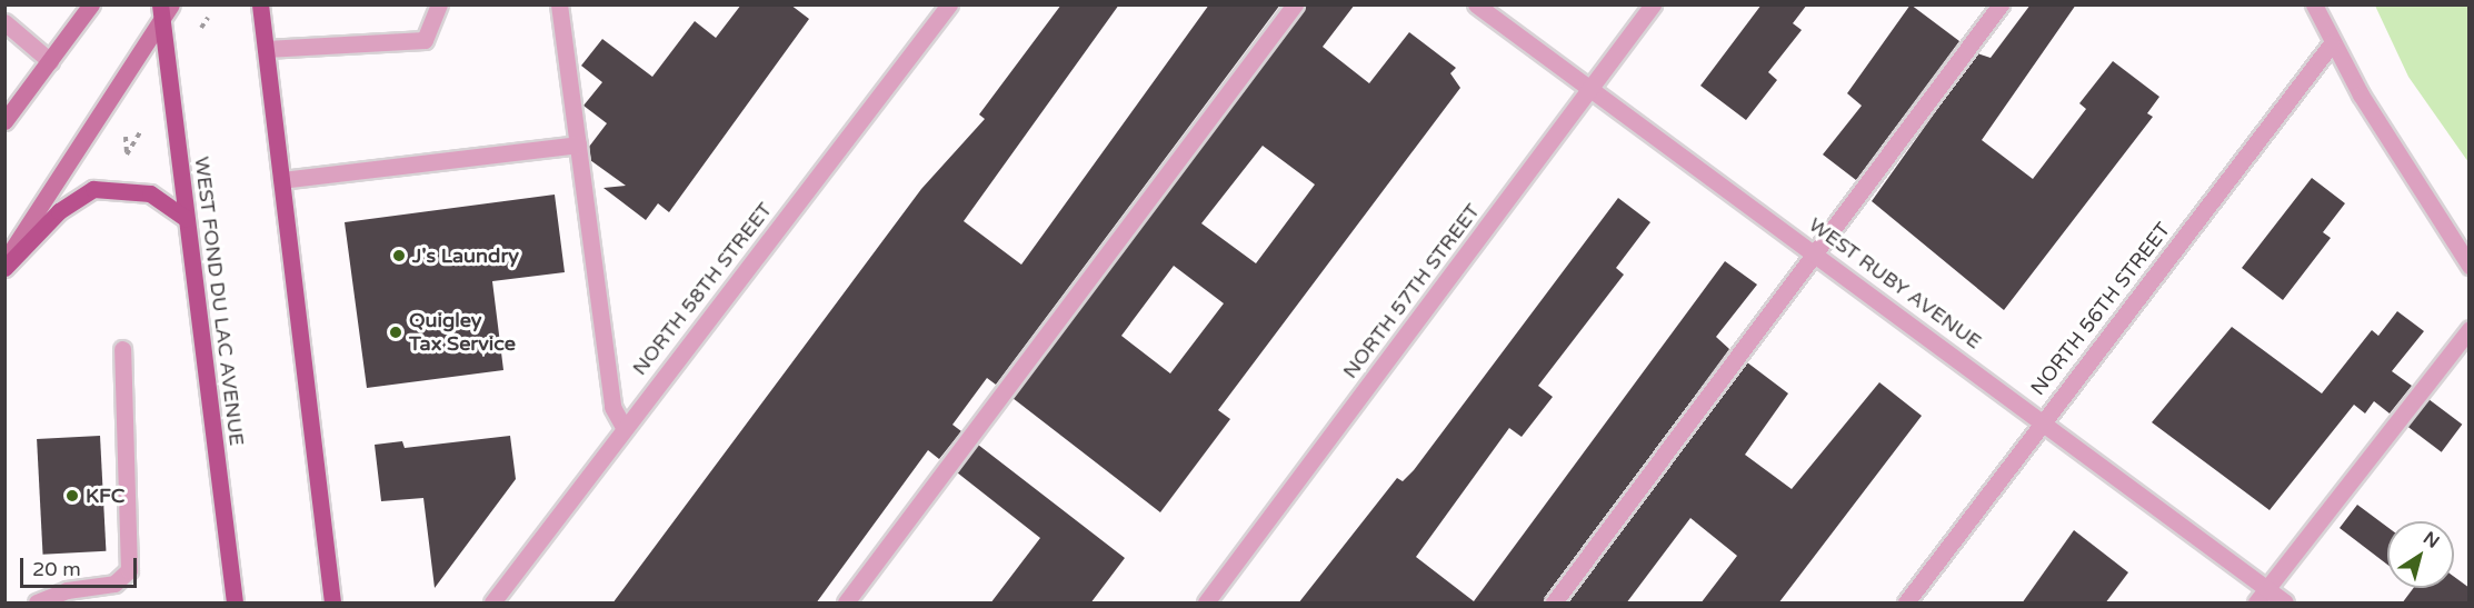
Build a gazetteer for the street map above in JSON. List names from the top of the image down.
{
  "streets": {
    "main road": ["WEST FOND DU LAC AVENUE"],
    "street": [
      "WEST RUBY AVENUE",
      "NORTH 58TH STREET",
      "NORTH 57TH STREET",
      "NORTH 56TH STREET"
    ]
  },
  "crossings": [
    ["WEST RUBY AVENUE", "NORTH 57TH STREET"],
    ["WEST RUBY AVENUE", "NORTH 56TH STREET"]
  ],
  "places": ["J's Laundry", "Quigley Tax Service", "KFC"],
  "scale_bar": "20 m",
  "north": "top right"
}
